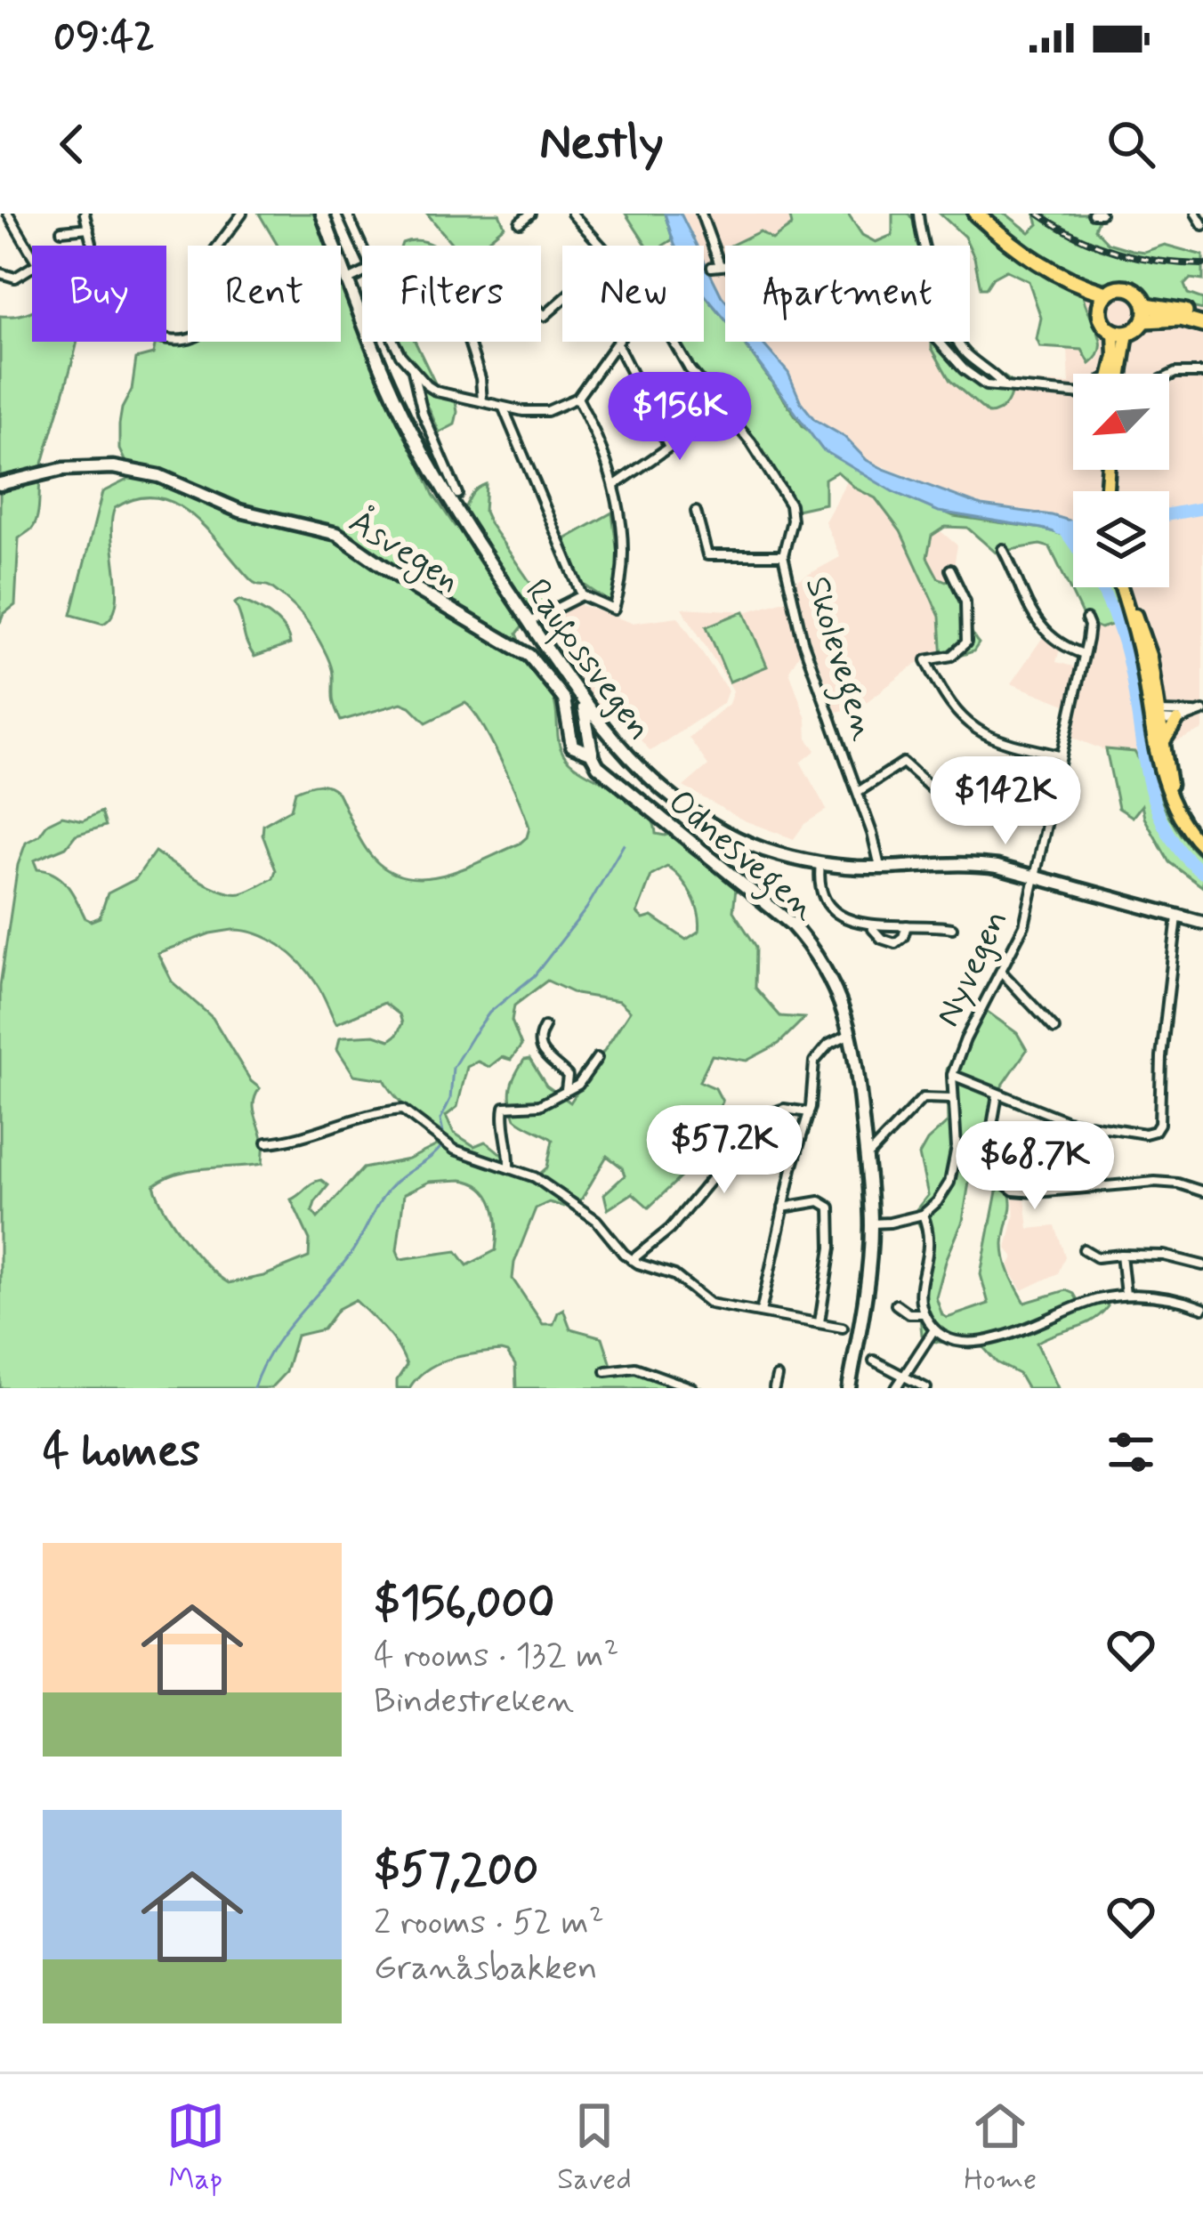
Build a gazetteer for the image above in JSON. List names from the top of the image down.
{
  "streets": {
    "main road": ["Åsvegen", "Raufossvegen", "Odnesvegen"],
    "street": ["Skolevegen", "Nyvegen"]
  },
  "crossings": [
    ["Åsvegen", "Odnesvegen"],
    ["Skolevegen", "Raufossvegen"],
    ["Raufossvegen", "Nyvegen"]
  ],
  "north": "bottom left",
  "page": {
    "status": "09:42",
    "header": "Nestly",
    "chip": [
      "Buy",
      "Rent",
      "Filters",
      "New",
      "Apartment"
    ],
    "price": [
      "$156K",
      "$142K",
      "$57.2K",
      "$68.7K"
    ],
    "heading": "4 homes",
    "list": [
      {
        "name": "$156,000",
        "note": "4 rooms · 132 m² · Bindestreken"
      },
      {
        "name": "$57,200",
        "note": "2 rooms · 52 m² · Granåsbakken"
      }
    ],
    "tabs": ["Map", "Saved", "Home"]
  }
}
